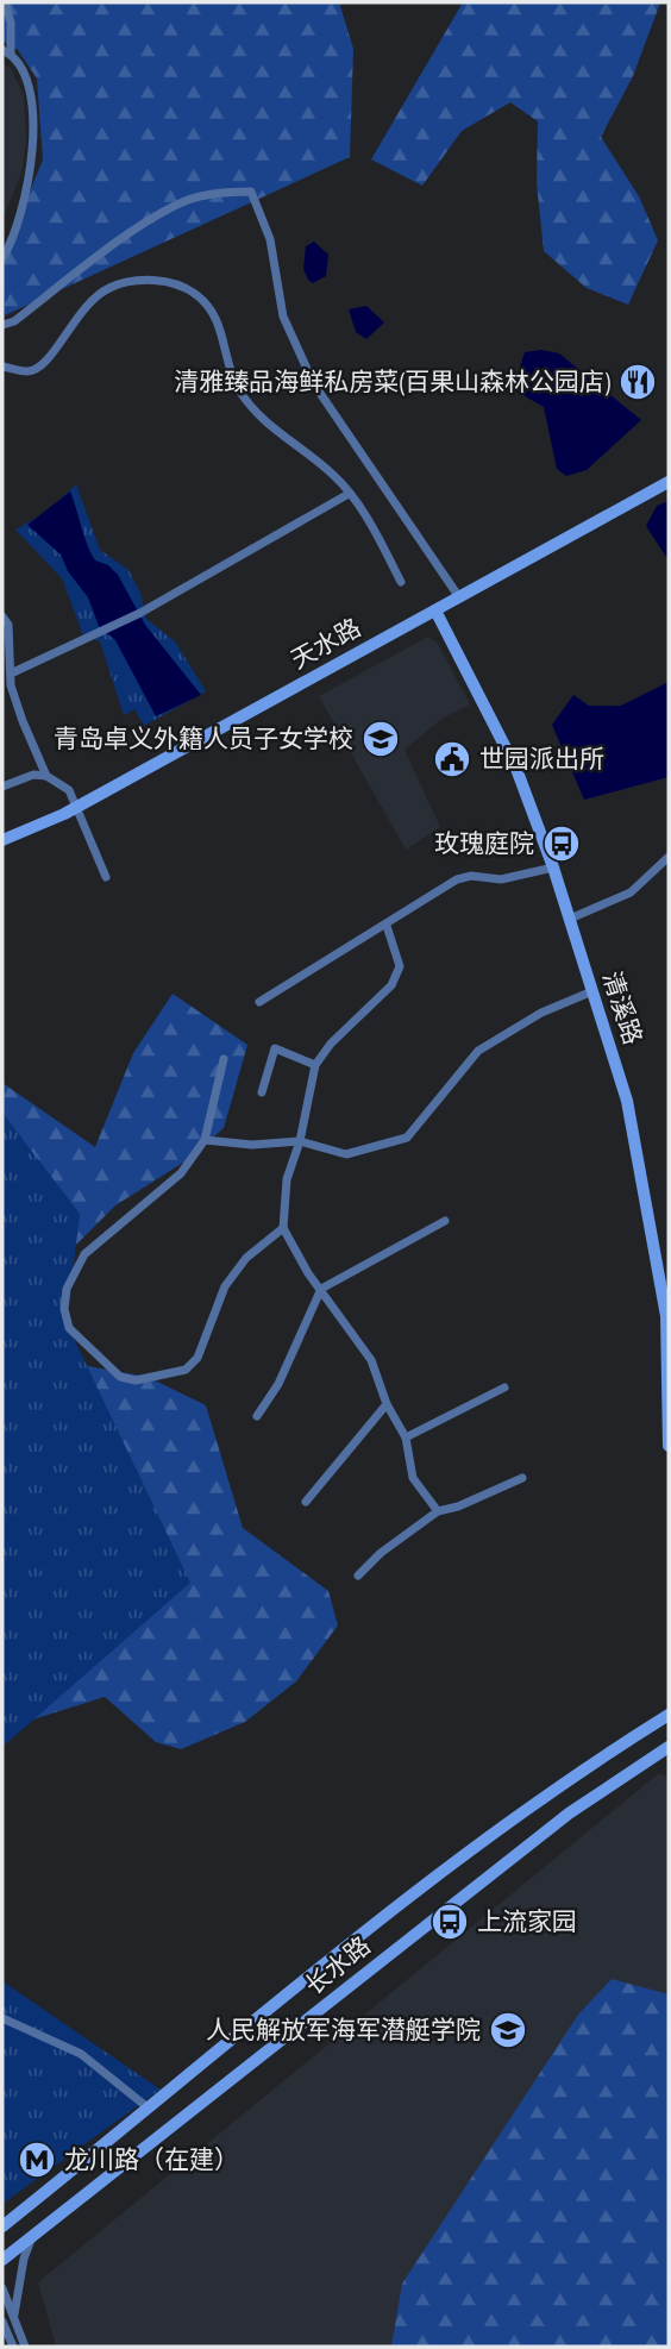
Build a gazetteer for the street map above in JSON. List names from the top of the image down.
{
  "streets": {
    "main road": ["天水路", "清溪路", "长水路"]
  },
  "crossings": [
    ["天水路", "清溪路"]
  ],
  "places": {
    "restaurant": ["清雅臻品海鲜私房菜(百果山森林公园店)"],
    "school or university": ["青岛卓义外籍人员子女学校", "人民解放军海军潜艇学院"],
    "public building": ["世园派出所"],
    "bus stop": ["玫瑰庭院", "上流家园"],
    "metro station": ["龙川路（在建）"]
  }
}
